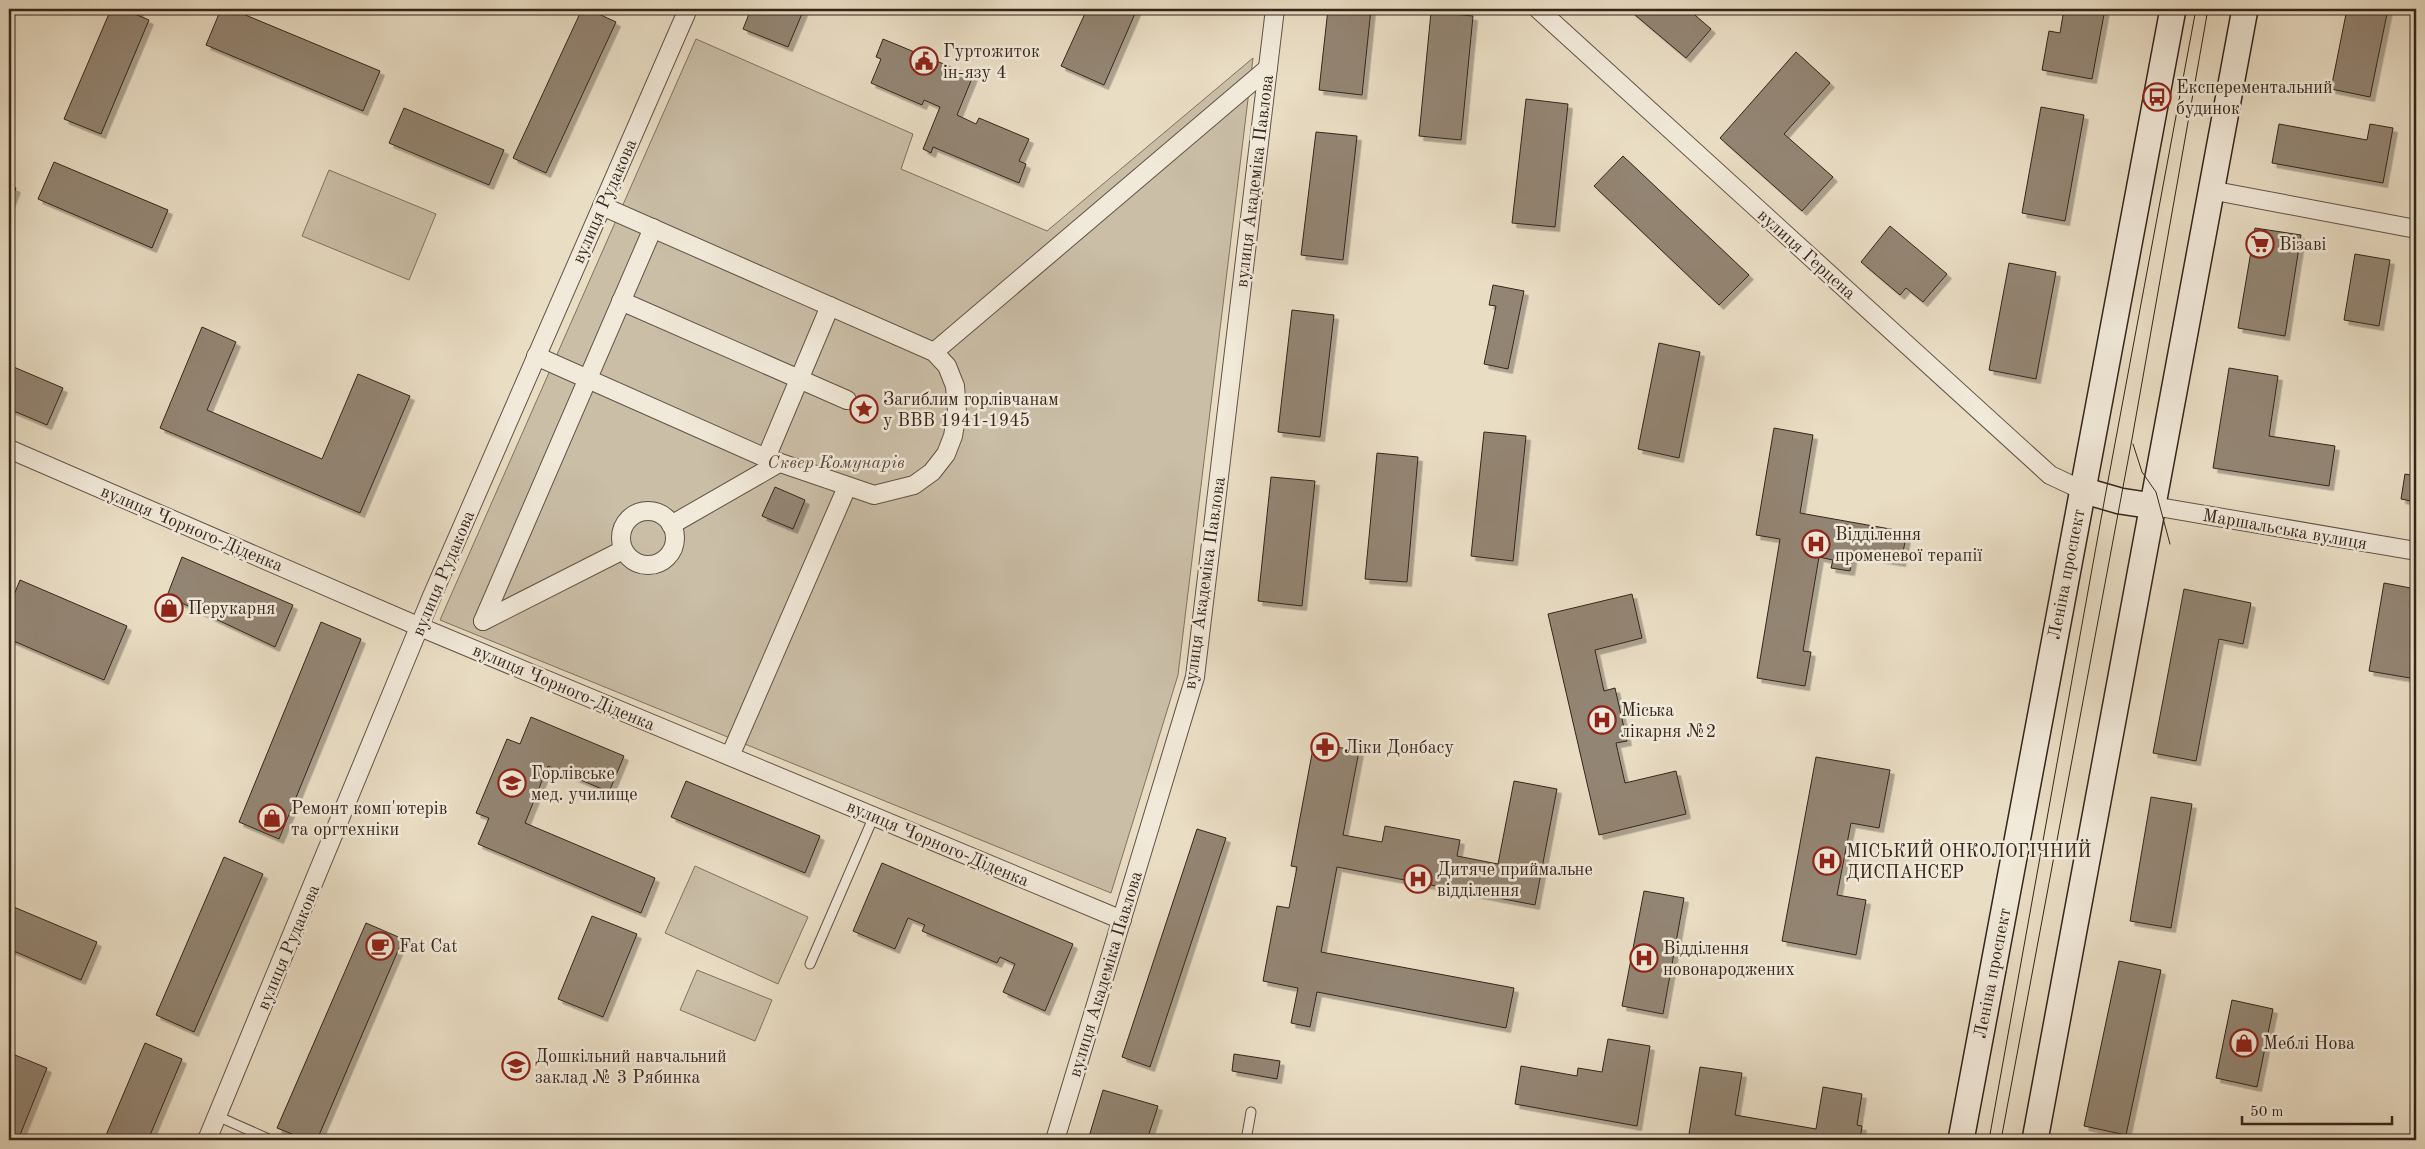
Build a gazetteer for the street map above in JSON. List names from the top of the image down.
{
  "streets": {
    "main road": ["Леніна проспект"],
    "street": [
      "вулиця Академіка Павлова",
      "вулиця Рудакова",
      "вулиця Герцена",
      "вулиця Чорного-Діденка",
      "Маршальська вулиця"
    ]
  },
  "crossings": [
    ["вулиця Академіка Павлова", "вулиця Чорного-Діденка"],
    ["вулиця Рудакова", "вулиця Чорного-Діденка"],
    ["вулиця Герцена", "Леніна проспект"]
  ],
  "parks": ["Сквер Комунарів"],
  "places": {
    "public building": ["Гуртожиток ін-язу 4"],
    "bus stop": ["Експерементальний будинок"],
    "supermarket": ["Візаві"],
    "place": ["Загиблим горлівчанам у ВВВ 1941-1945"],
    "hospital": [
      "Відділення променевої терапії",
      "Міська лікарня №2",
      "МІСЬКИЙ ОНКОЛОГІЧНИЙ ДИСПАНСЕР",
      "Дитяче приймальне відділення",
      "Відділення новонароджених"
    ],
    "shop": ["Перукарня", "Ремонт комп'ютерів та оргтехніки", "Меблі Нова"],
    "pharmacy": ["Ліки Донбасу"],
    "school or university": ["Горлівське мед. училище", "Дошкільний навчальний заклад № 3 Рябинка"],
    "cafe": ["Fat Cat"]
  },
  "scale_bar": "50 m"
}
